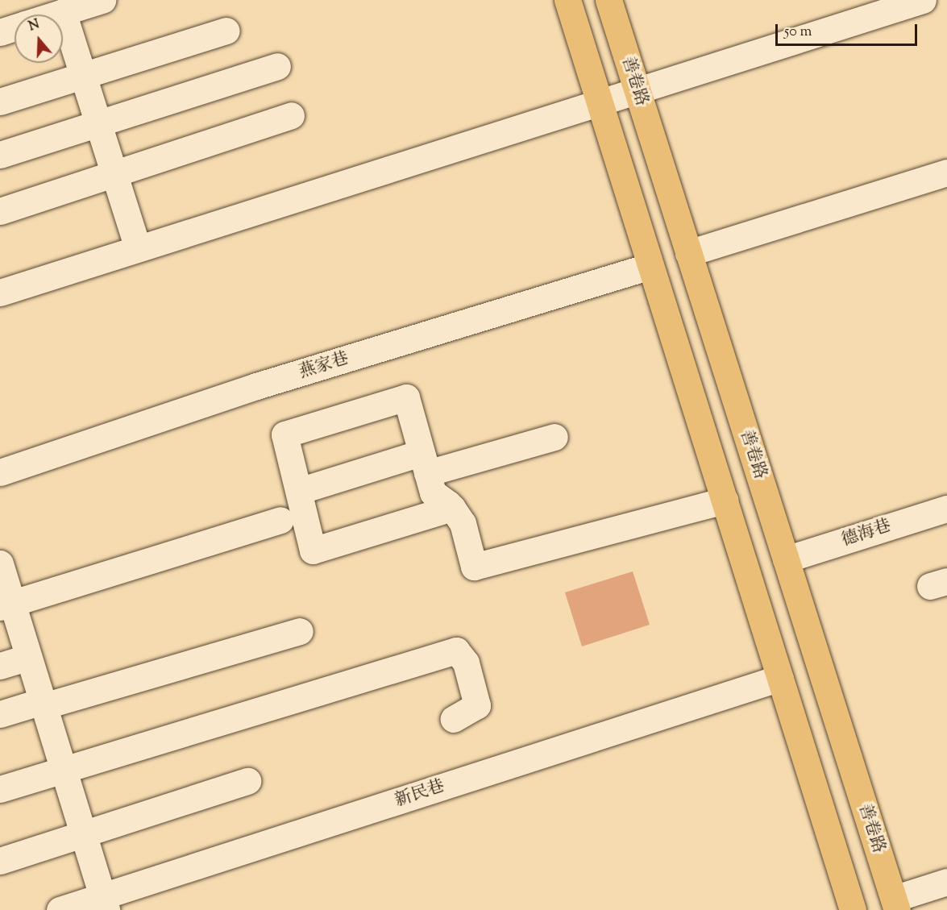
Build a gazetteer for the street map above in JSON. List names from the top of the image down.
{
  "streets": {
    "main road": ["善卷路"],
    "street": ["燕家巷", "德海巷", "新民巷"]
  },
  "crossings": [
    ["善卷路", "德海巷"]
  ],
  "scale_bar": "50 m",
  "north": "top"
}
